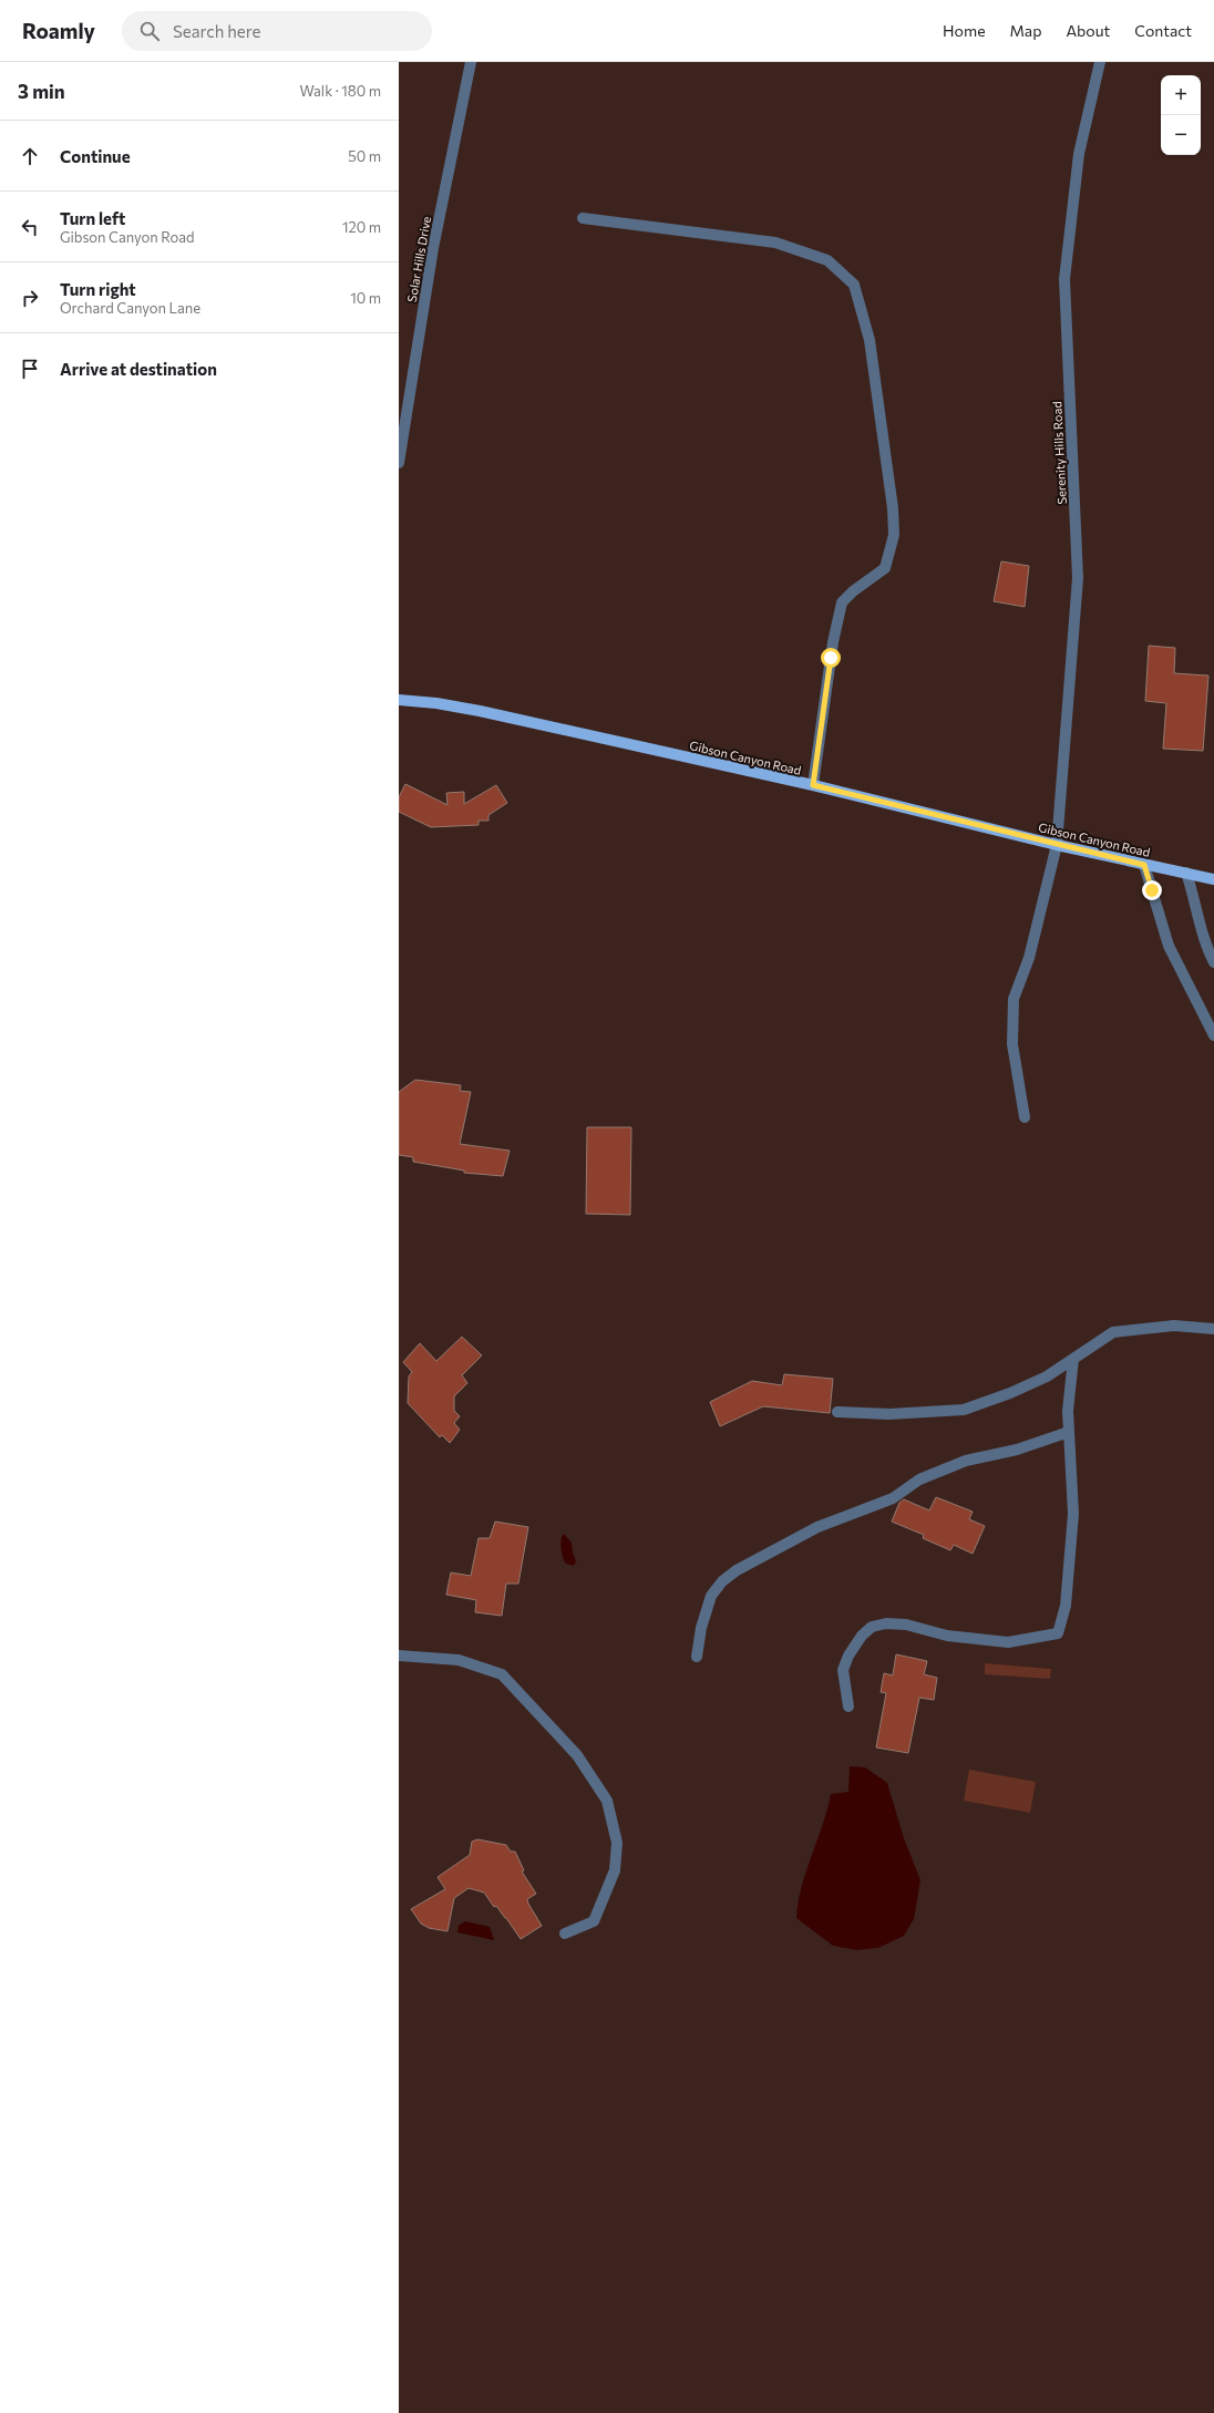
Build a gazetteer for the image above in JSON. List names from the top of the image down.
{
  "streets": {
    "main road": ["Gibson Canyon Road"],
    "street": ["Solar Hills Drive", "Serenity Hills Road"]
  },
  "crossings": [
    ["Serenity Hills Road", "Gibson Canyon Road"]
  ],
  "page": {
    "header": "Roamly",
    "search": "Search here",
    "nav": [
      "Home",
      "Map",
      "About",
      "Contact"
    ],
    "heading": ["3 min", "Walk · 180 m"],
    "map_buttons": ["+", "−"],
    "list": [
      ["Continue", "50 m"],
      ["Turn left", "Gibson Canyon Road", "120 m"],
      ["Turn right", "Orchard Canyon Lane", "10 m"],
      "Arrive at destination"
    ]
  }
}
